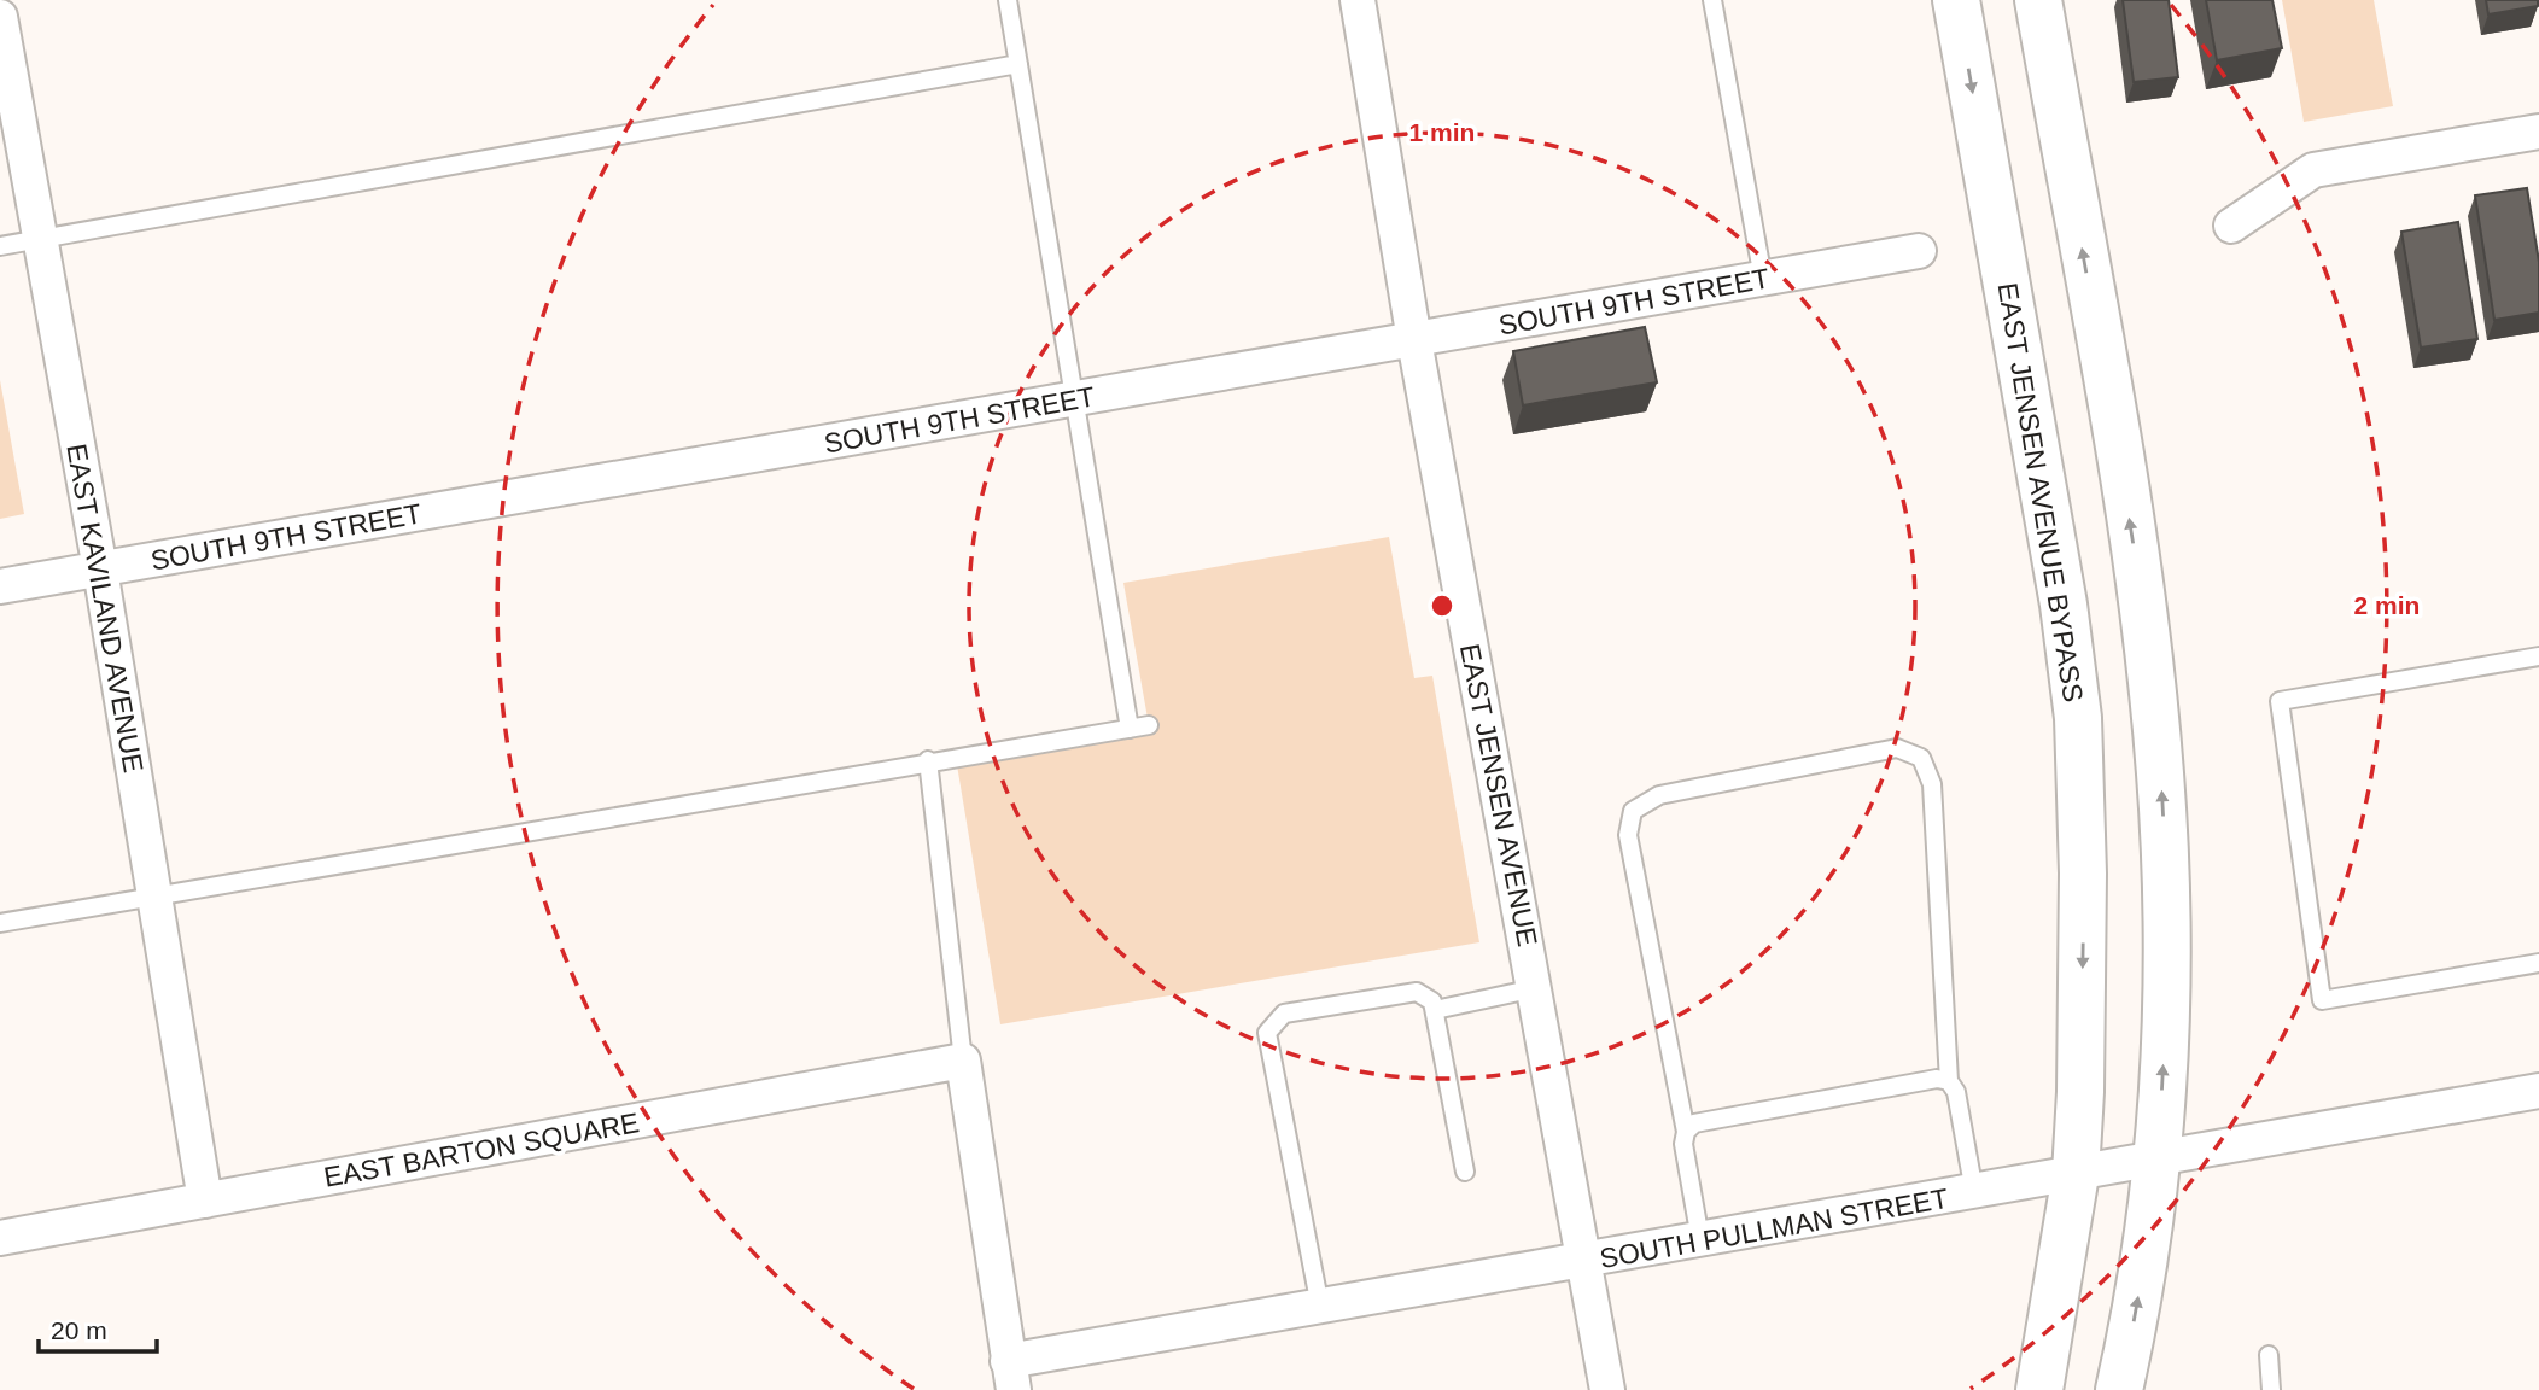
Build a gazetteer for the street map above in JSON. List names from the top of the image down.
{
  "streets": {
    "main road": ["EAST JENSEN AVENUE BYPASS"],
    "street": [
      "SOUTH 9TH STREET",
      "EAST KAVILAND AVENUE",
      "EAST JENSEN AVENUE",
      "EAST BARTON SQUARE",
      "SOUTH PULLMAN STREET"
    ]
  },
  "crossings": [
    ["SOUTH 9TH STREET", "EAST KAVILAND AVENUE"],
    ["SOUTH 9TH STREET", "EAST JENSEN AVENUE"],
    ["EAST JENSEN AVENUE BYPASS", "SOUTH PULLMAN STREET"],
    ["EAST KAVILAND AVENUE", "EAST BARTON SQUARE"],
    ["EAST JENSEN AVENUE", "SOUTH PULLMAN STREET"]
  ],
  "scale_bar": "20 m",
  "rings": ["1 min", "2 min"]
}
